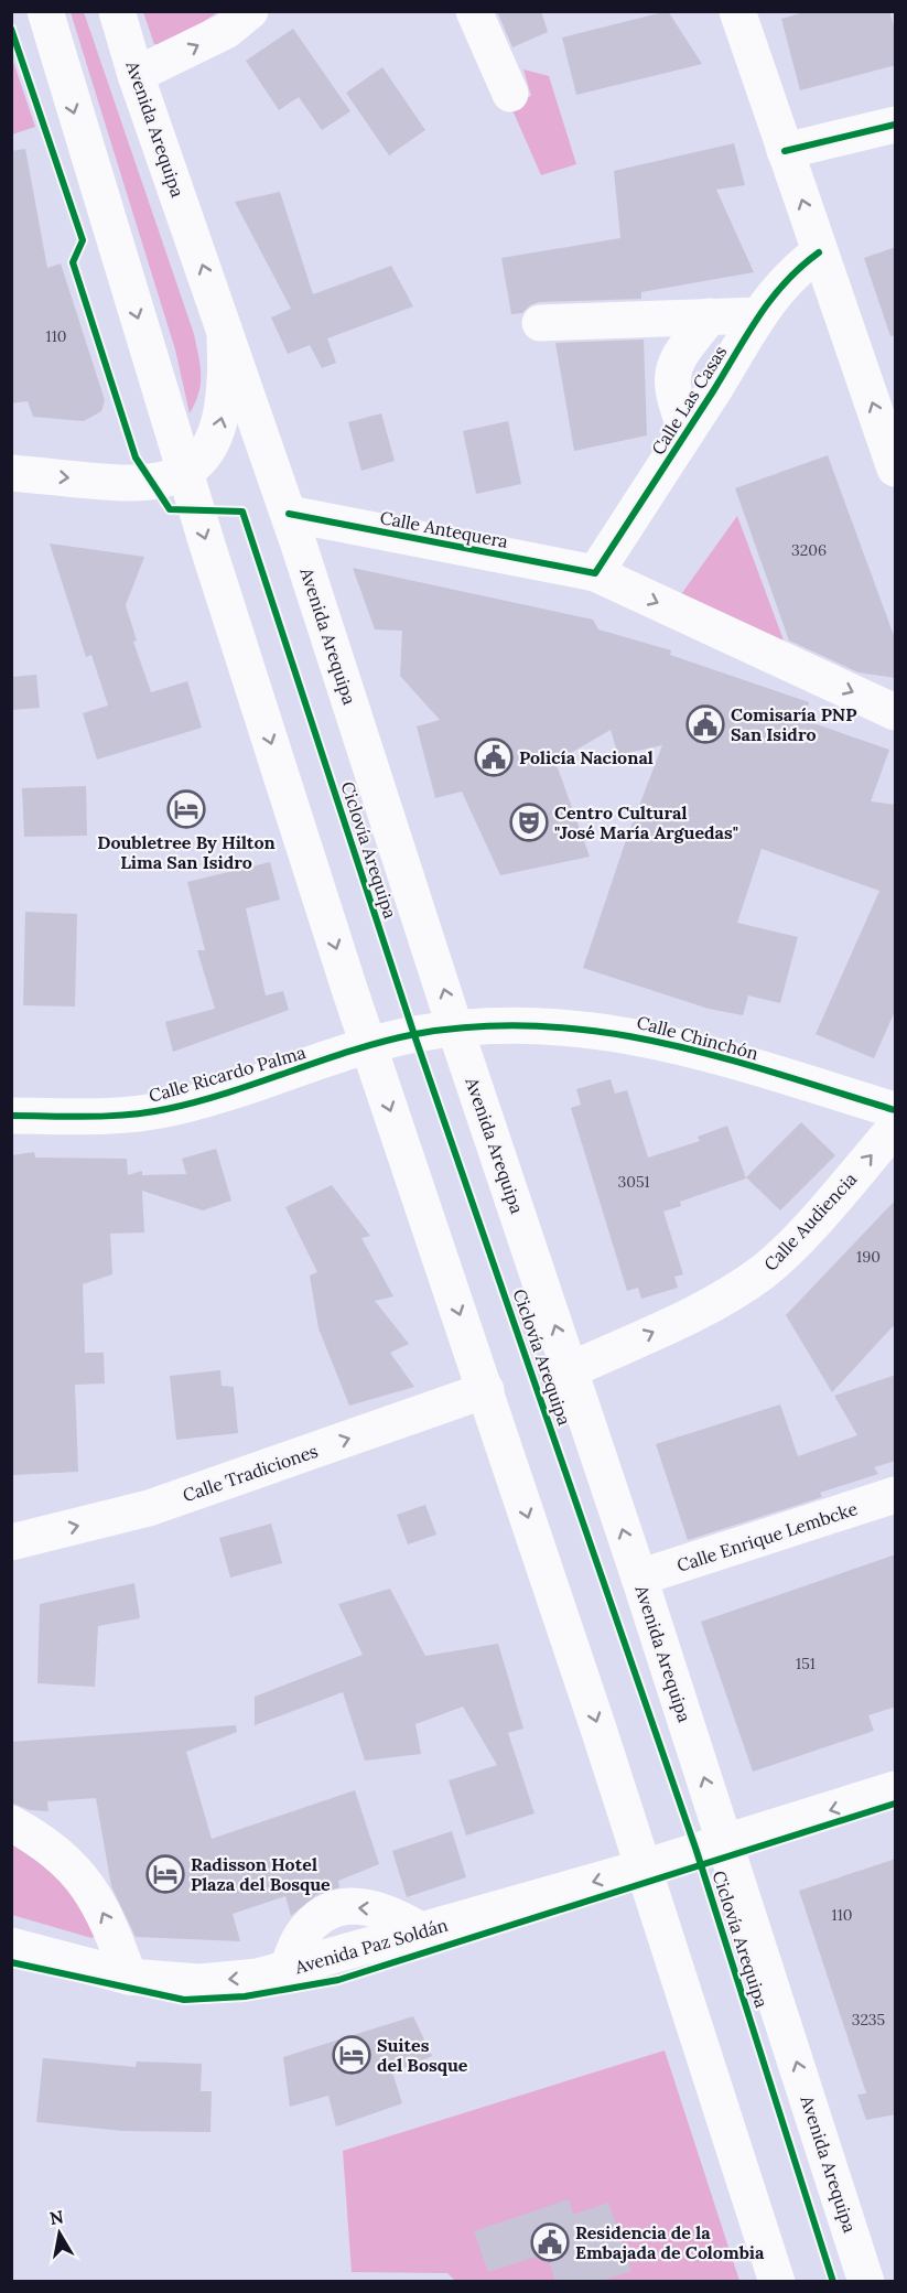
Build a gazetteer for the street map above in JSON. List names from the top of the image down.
{
  "streets": {
    "main road": [
      "Avenida Arequipa",
      "Calle Las Casas",
      "Calle Antequera",
      "Calle Chinchón",
      "Calle Ricardo Palma",
      "Calle Audiencia",
      "Calle Tradiciones",
      "Calle Enrique Lembcke",
      "Avenida Paz Soldán"
    ],
    "cycle path": ["Ciclovía Arequipa"]
  },
  "crossings": [
    ["Avenida Arequipa", "Calle Antequera"],
    ["Avenida Arequipa", "Calle Chinchón"],
    ["Avenida Arequipa", "Calle Audiencia"],
    ["Avenida Arequipa", "Calle Enrique Lembcke"],
    ["Avenida Arequipa", "Avenida Paz Soldán"],
    ["Calle Las Casas", "Calle Antequera"],
    ["Calle Chinchón", "Calle Ricardo Palma"]
  ],
  "one_way": [
    "Calle Antequera",
    "Calle Audiencia",
    "Calle Tradiciones",
    "Avenida Paz Soldán"
  ],
  "places": {
    "public building": ["Comisaría PNP San Isidro", "Policía Nacional", "Residencia de la Embajada de Colombia"],
    "hotel": ["Doubletree By Hilton Lima San Isidro", "Radisson Hotel Plaza del Bosque", "Suites del Bosque"],
    "theatre": ["Centro Cultural \"José María Arguedas\""]
  },
  "house_numbers": [
    "110",
    "3206",
    "3051",
    "190",
    "151",
    "110",
    "3235"
  ],
  "north": "top"
}
